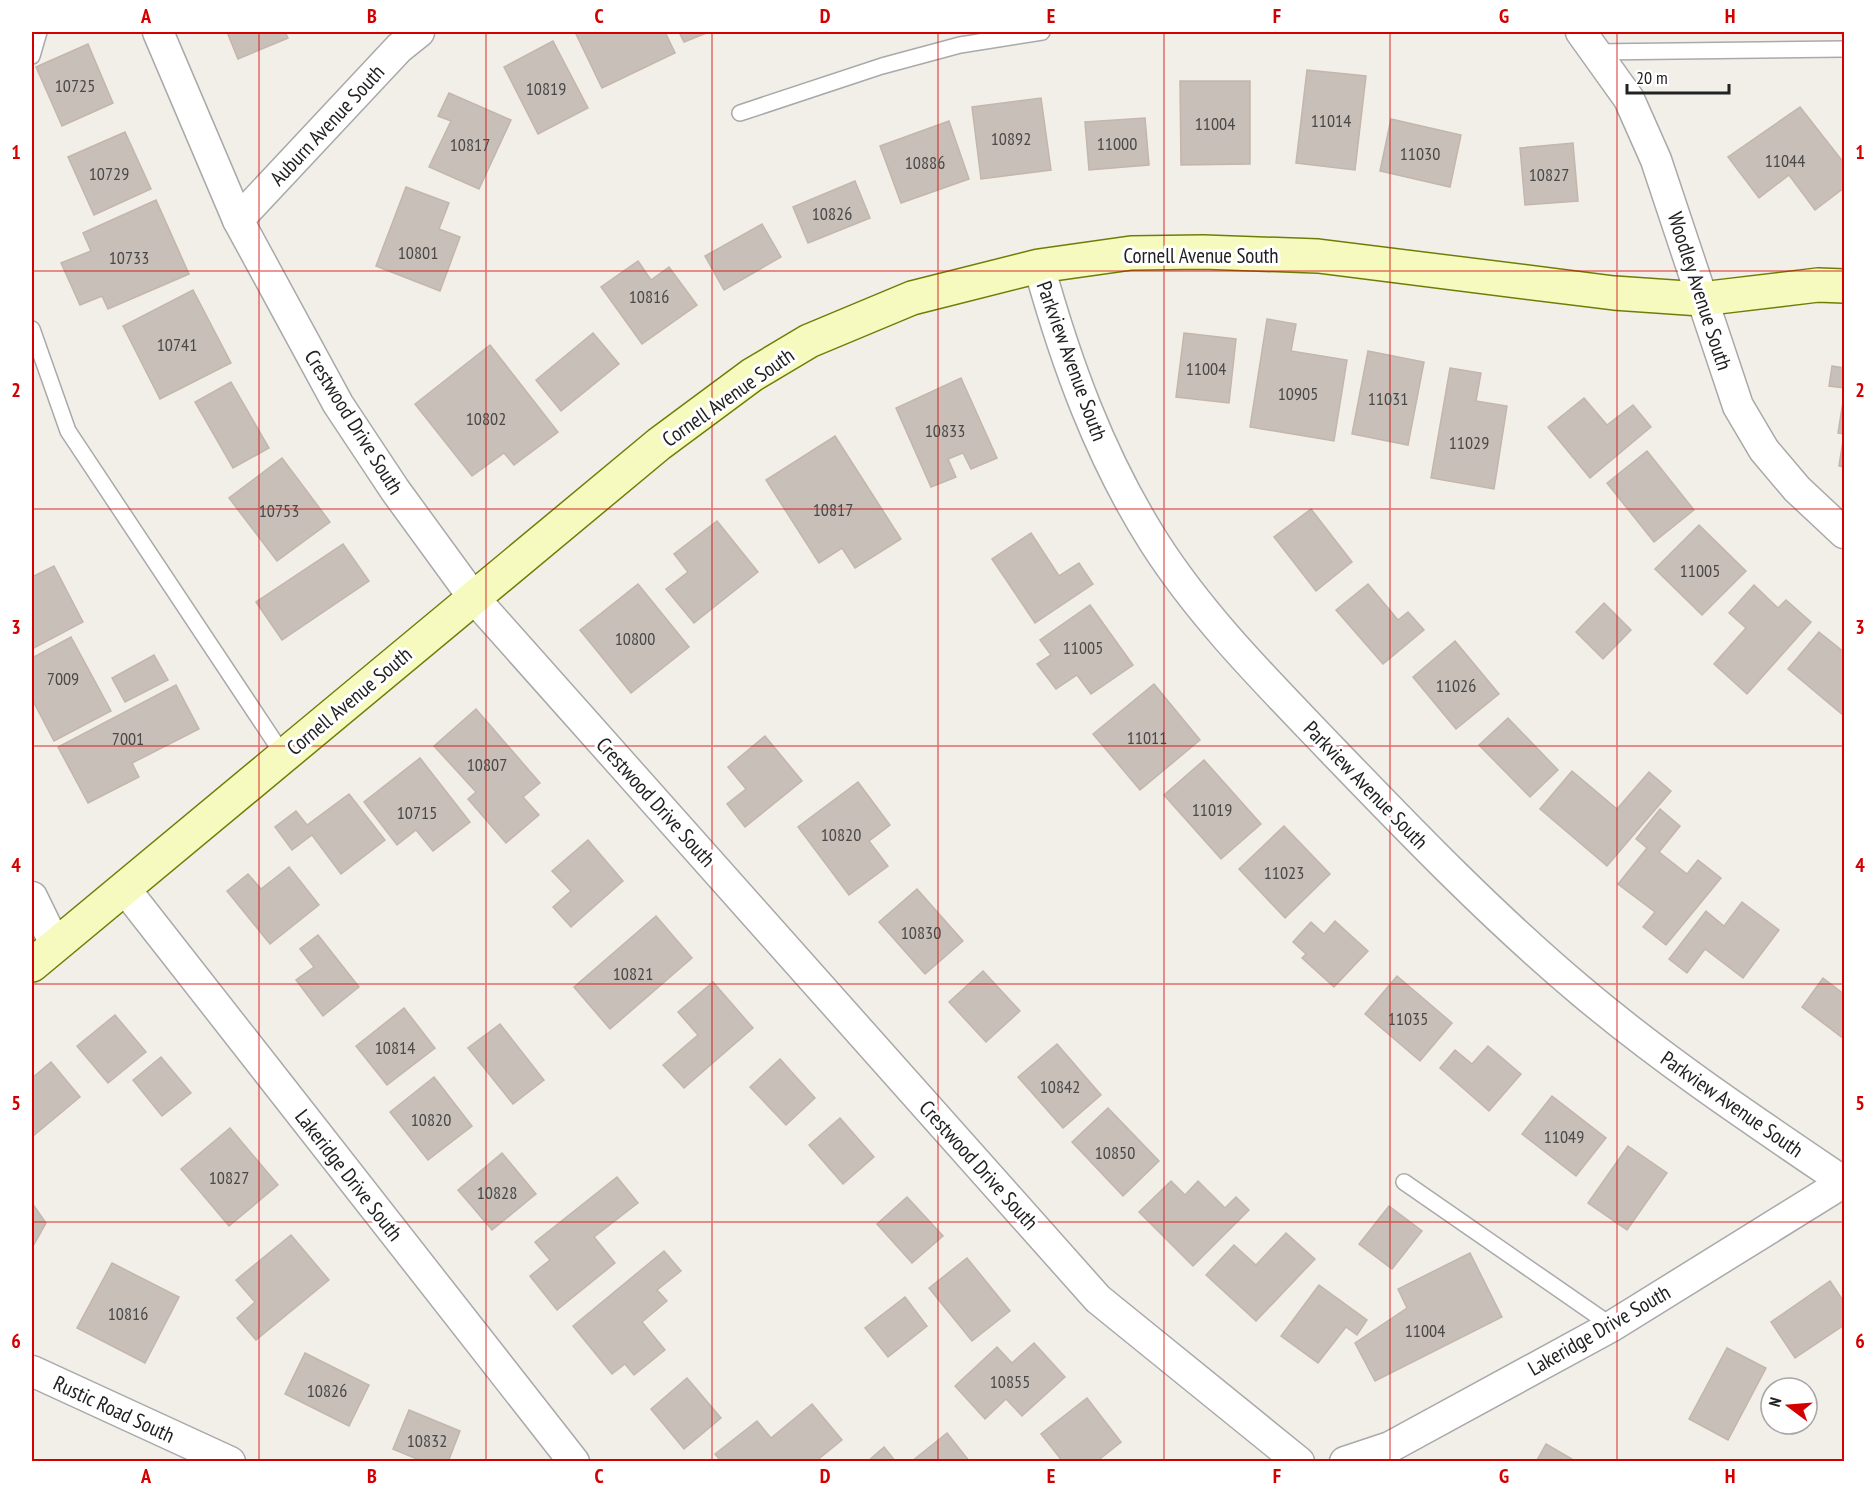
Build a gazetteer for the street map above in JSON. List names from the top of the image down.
{
  "streets": {
    "street": [
      "Auburn Avenue South",
      "Cornell Avenue South",
      "Woodley Avenue South",
      "Parkview Avenue South",
      "Crestwood Drive South",
      "Lakeridge Drive South",
      "Rustic Road South"
    ]
  },
  "crossings": [
    ["Auburn Avenue South", "Crestwood Drive South"],
    ["Cornell Avenue South", "Woodley Avenue South"],
    ["Cornell Avenue South", "Parkview Avenue South"],
    ["Cornell Avenue South", "Crestwood Drive South"],
    ["Cornell Avenue South", "Lakeridge Drive South"],
    ["Parkview Avenue South", "Lakeridge Drive South"]
  ],
  "house_numbers": [
    "10725",
    "10819",
    "11014",
    "11004",
    "10892",
    "11000",
    "10817",
    "11030",
    "11044",
    "10886",
    "10729",
    "10827",
    "10826",
    "10801",
    "10733",
    "10816",
    "10741",
    "11004",
    "10905",
    "11031",
    "10802",
    "10833",
    "11029",
    "10817",
    "10753",
    "11005",
    "10800",
    "11005",
    "7009",
    "11026",
    "11011",
    "7001",
    "10807",
    "11019",
    "10715",
    "10820",
    "11023",
    "10830",
    "10821",
    "11035",
    "10814",
    "10842",
    "10820",
    "11049",
    "10850",
    "10827",
    "10828",
    "10816",
    "11004",
    "10855",
    "10826",
    "10832"
  ],
  "scale_bar": "20 m",
  "north": "left",
  "grid": {
    "columns": [
      "A",
      "B",
      "C",
      "D",
      "E",
      "F",
      "G",
      "H"
    ],
    "rows": [
      "1",
      "2",
      "3",
      "4",
      "5",
      "6"
    ]
  }
}
